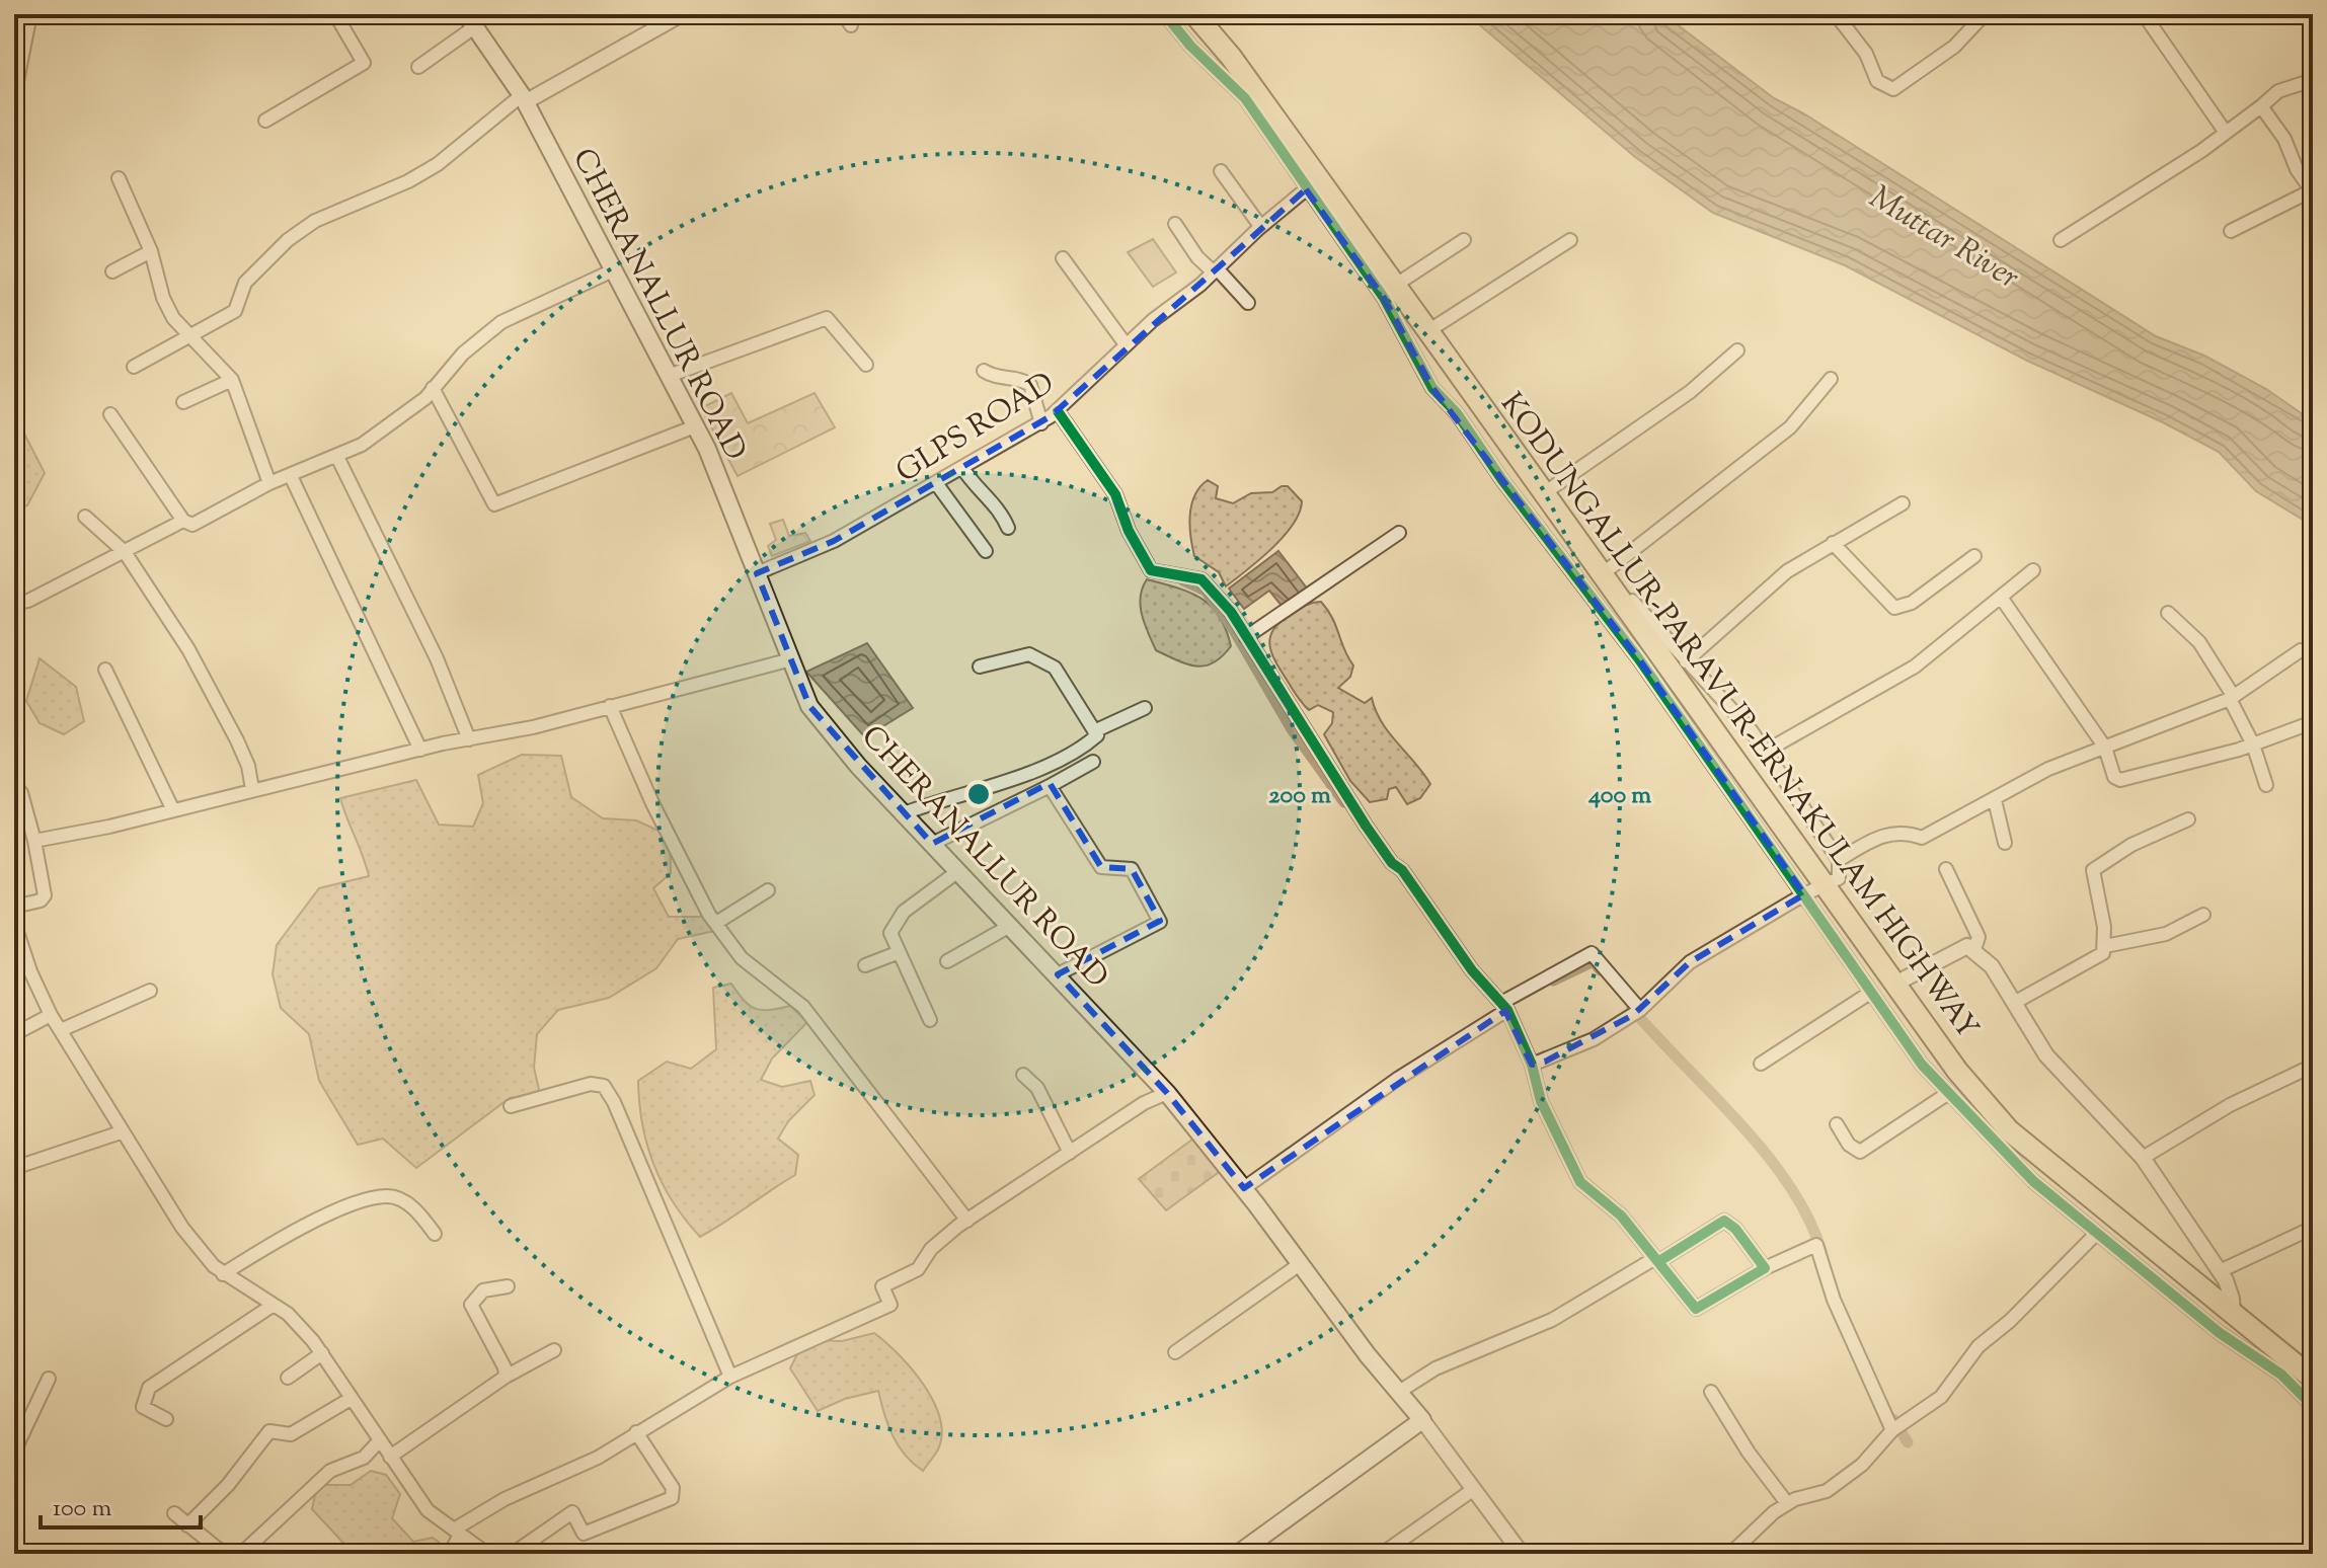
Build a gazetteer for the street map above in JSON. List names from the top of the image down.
{
  "streets": {
    "highway": ["KODUNGALLUR-PARAVUR-ERNAKULAM HIGHWAY"],
    "main road": ["CHERANALLUR ROAD"],
    "street": ["GLPS ROAD"]
  },
  "crossings": [
    ["CHERANALLUR ROAD", "GLPS ROAD"]
  ],
  "water": ["Muttar River"],
  "scale_bar": "100 m",
  "rings": ["200 m", "400 m"]
}
